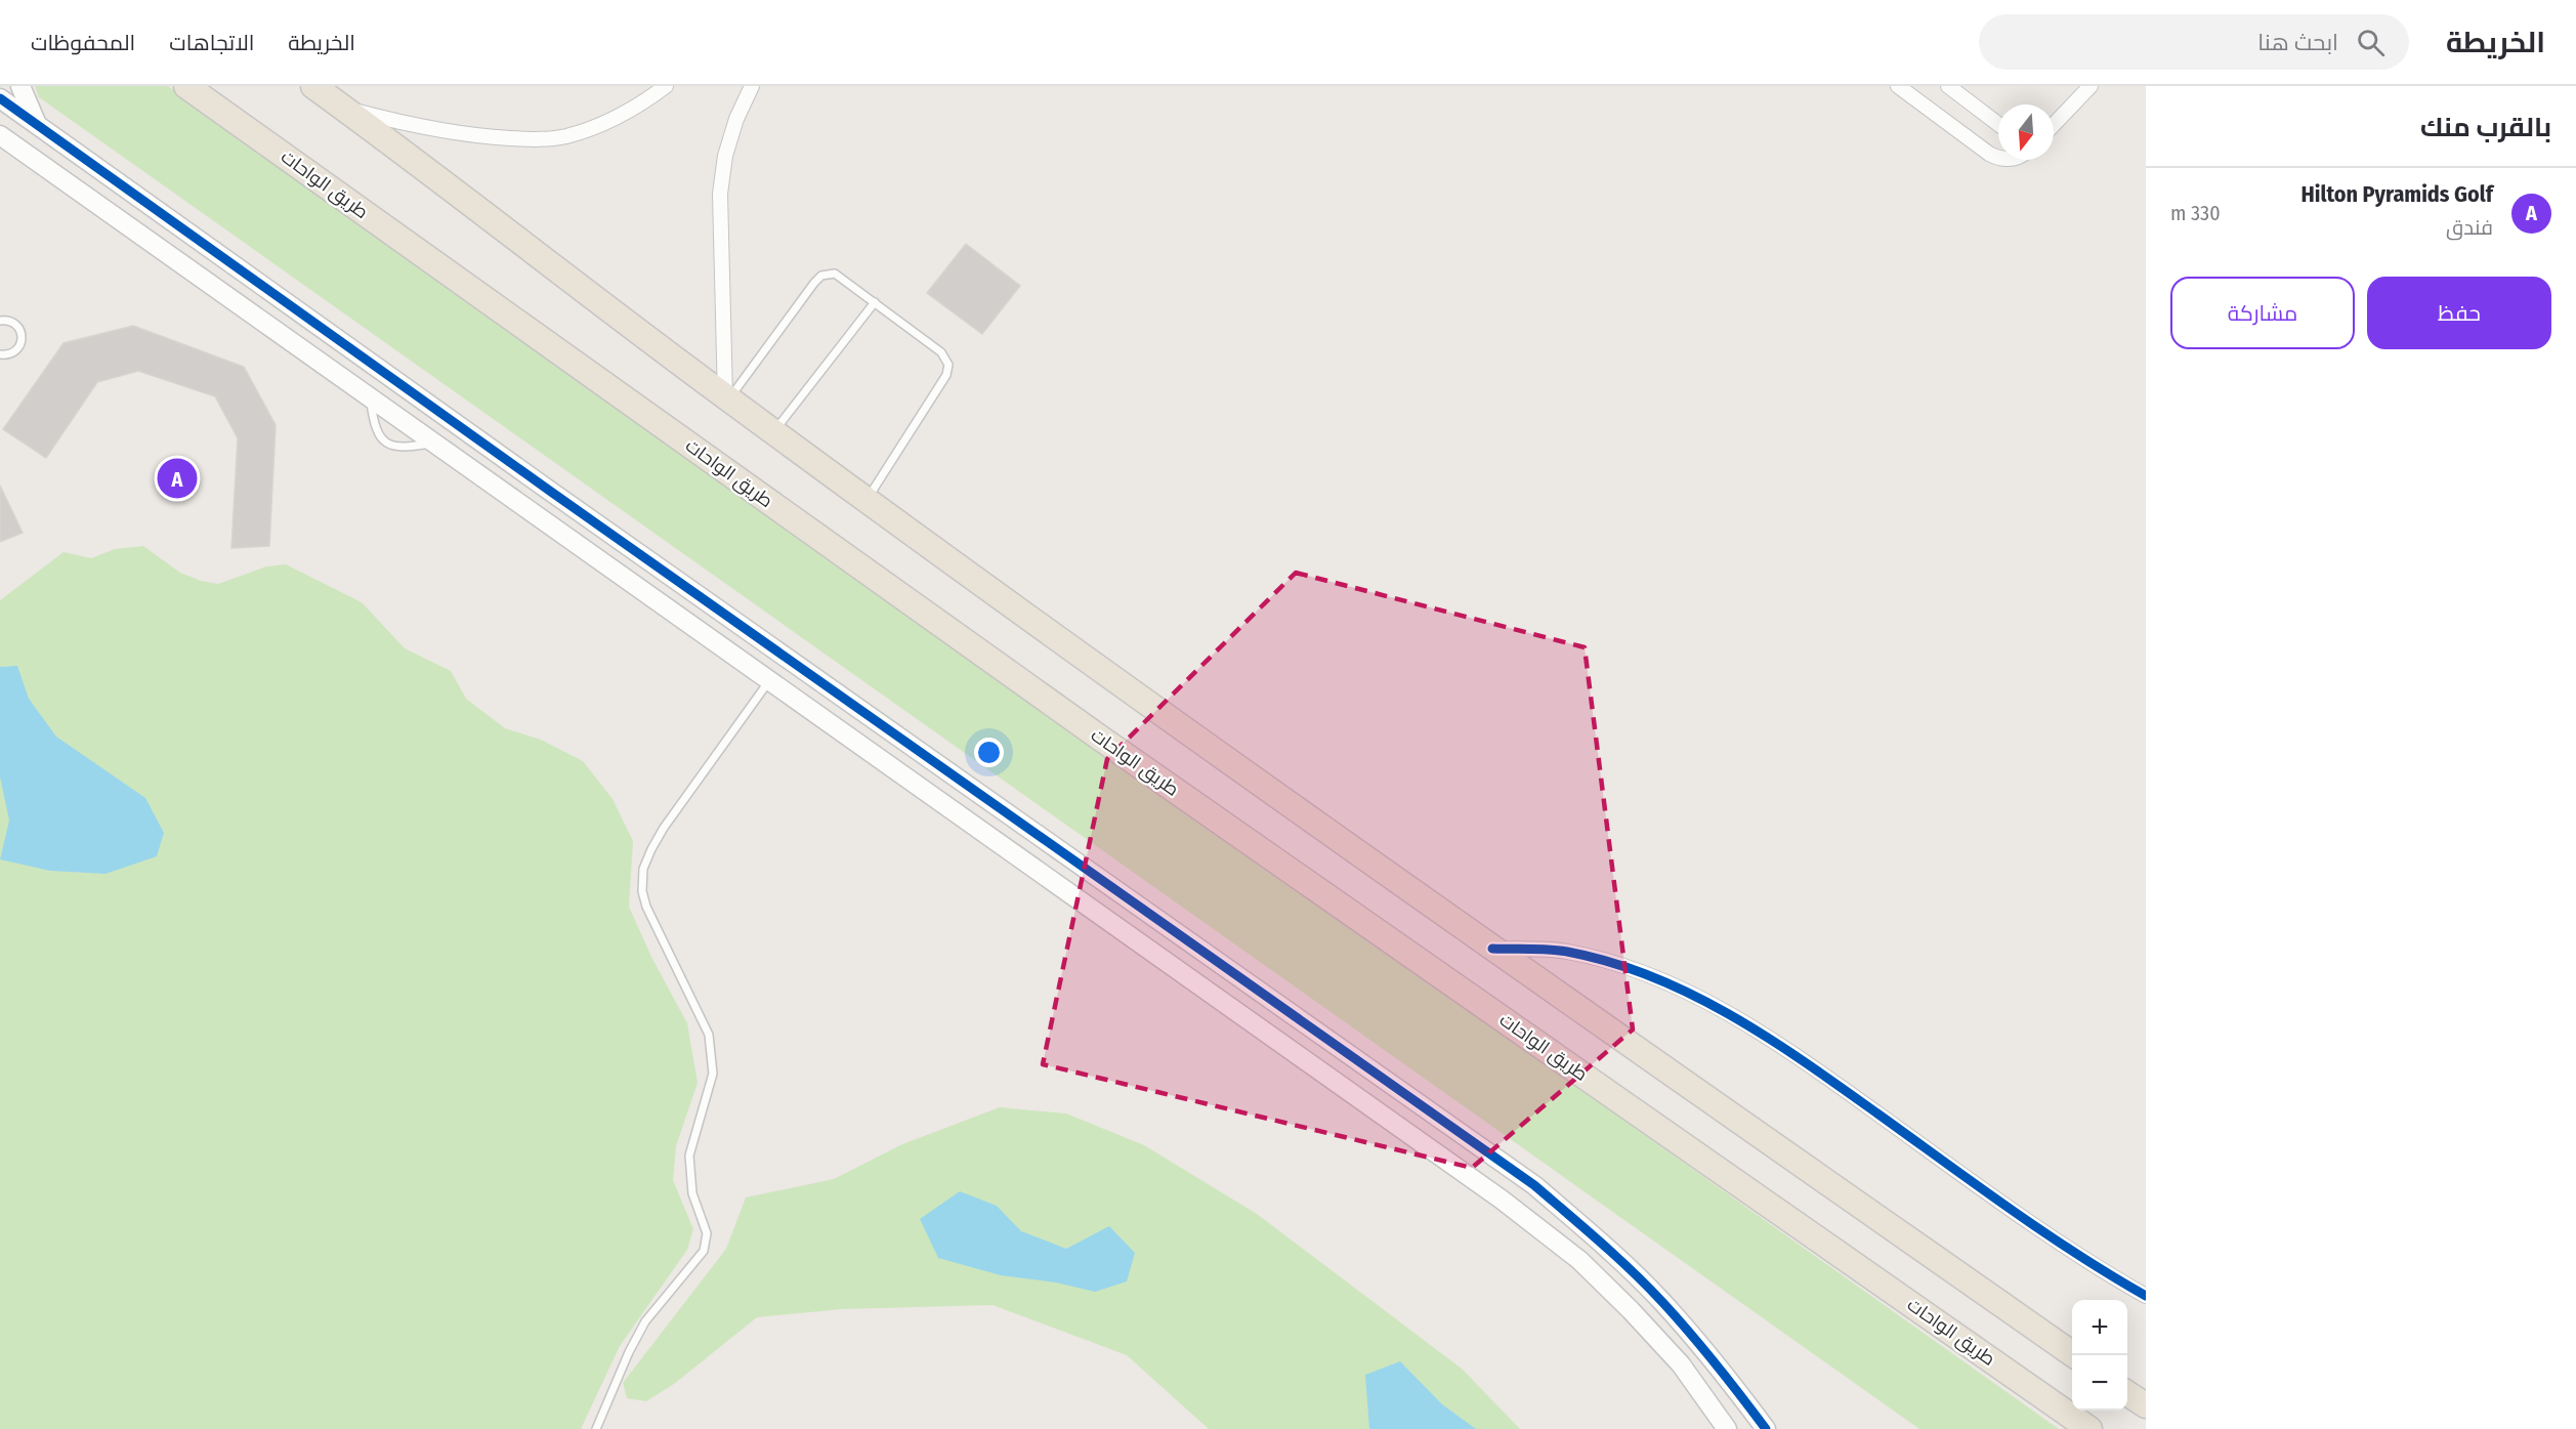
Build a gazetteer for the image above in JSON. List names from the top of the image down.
{
  "streets": {
    "highway": ["طريق الواحات"]
  },
  "north": "bottom",
  "page": {
    "header": "الخريطة",
    "search": "ابحث هنا",
    "nav": ["الخريطة", "الاتجاهات", "المحفوظات"],
    "heading": "بالقرب منك",
    "list": [
      {
        "mark": "A",
        "name": "Hilton Pyramids Golf",
        "note": "فندق",
        "value": "330 m"
      }
    ],
    "buttons": ["حفظ", "مشاركة"],
    "pins": "A",
    "map_buttons": ["+", "−"]
  }
}
